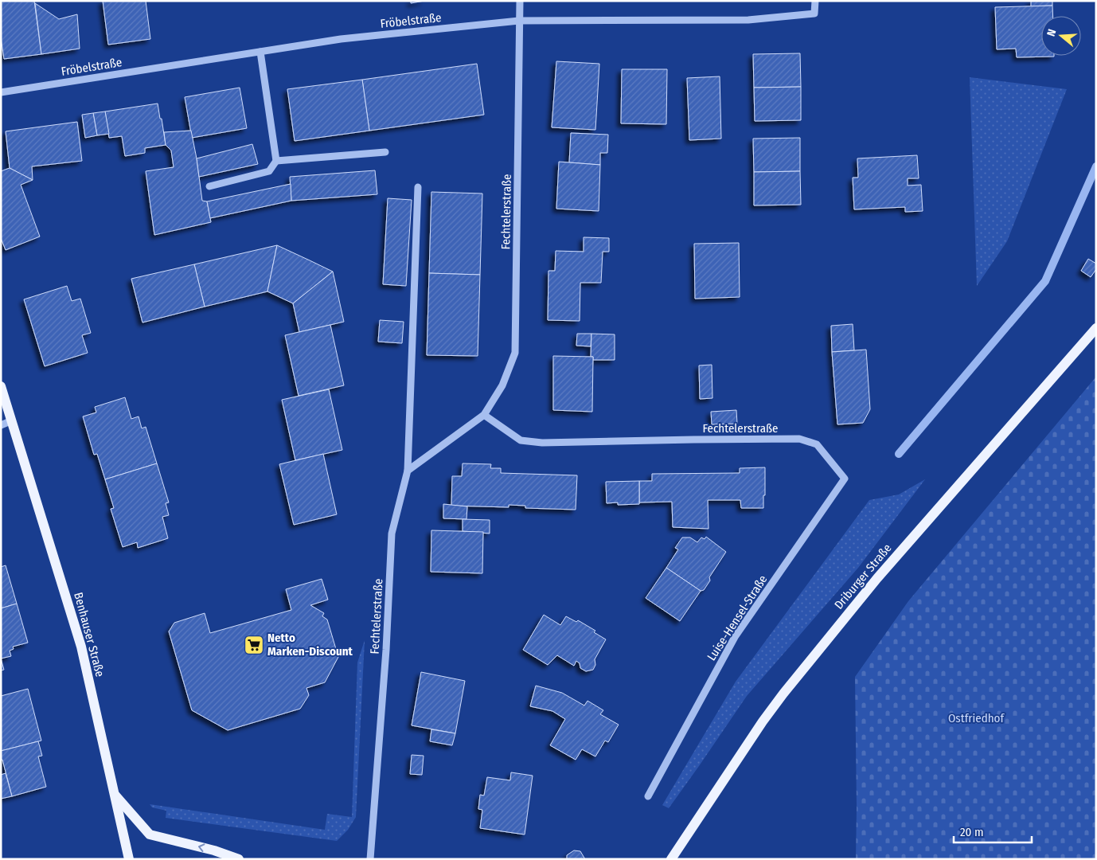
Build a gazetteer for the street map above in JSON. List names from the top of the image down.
{
  "streets": {
    "main road": ["Driburger Straße", "Benhauser Straße"],
    "street": ["Fröbelstraße", "Fechtelerstraße", "Luise-Hensel-Straße"]
  },
  "crossings": [
    ["Fröbelstraße", "Fechtelerstraße"],
    ["Fechtelerstraße", "Luise-Hensel-Straße"]
  ],
  "parks": ["Ostfriedhof"],
  "places": {
    "supermarket": ["Netto Marken-Discount"]
  },
  "scale_bar": "20 m",
  "north": "left"
}
